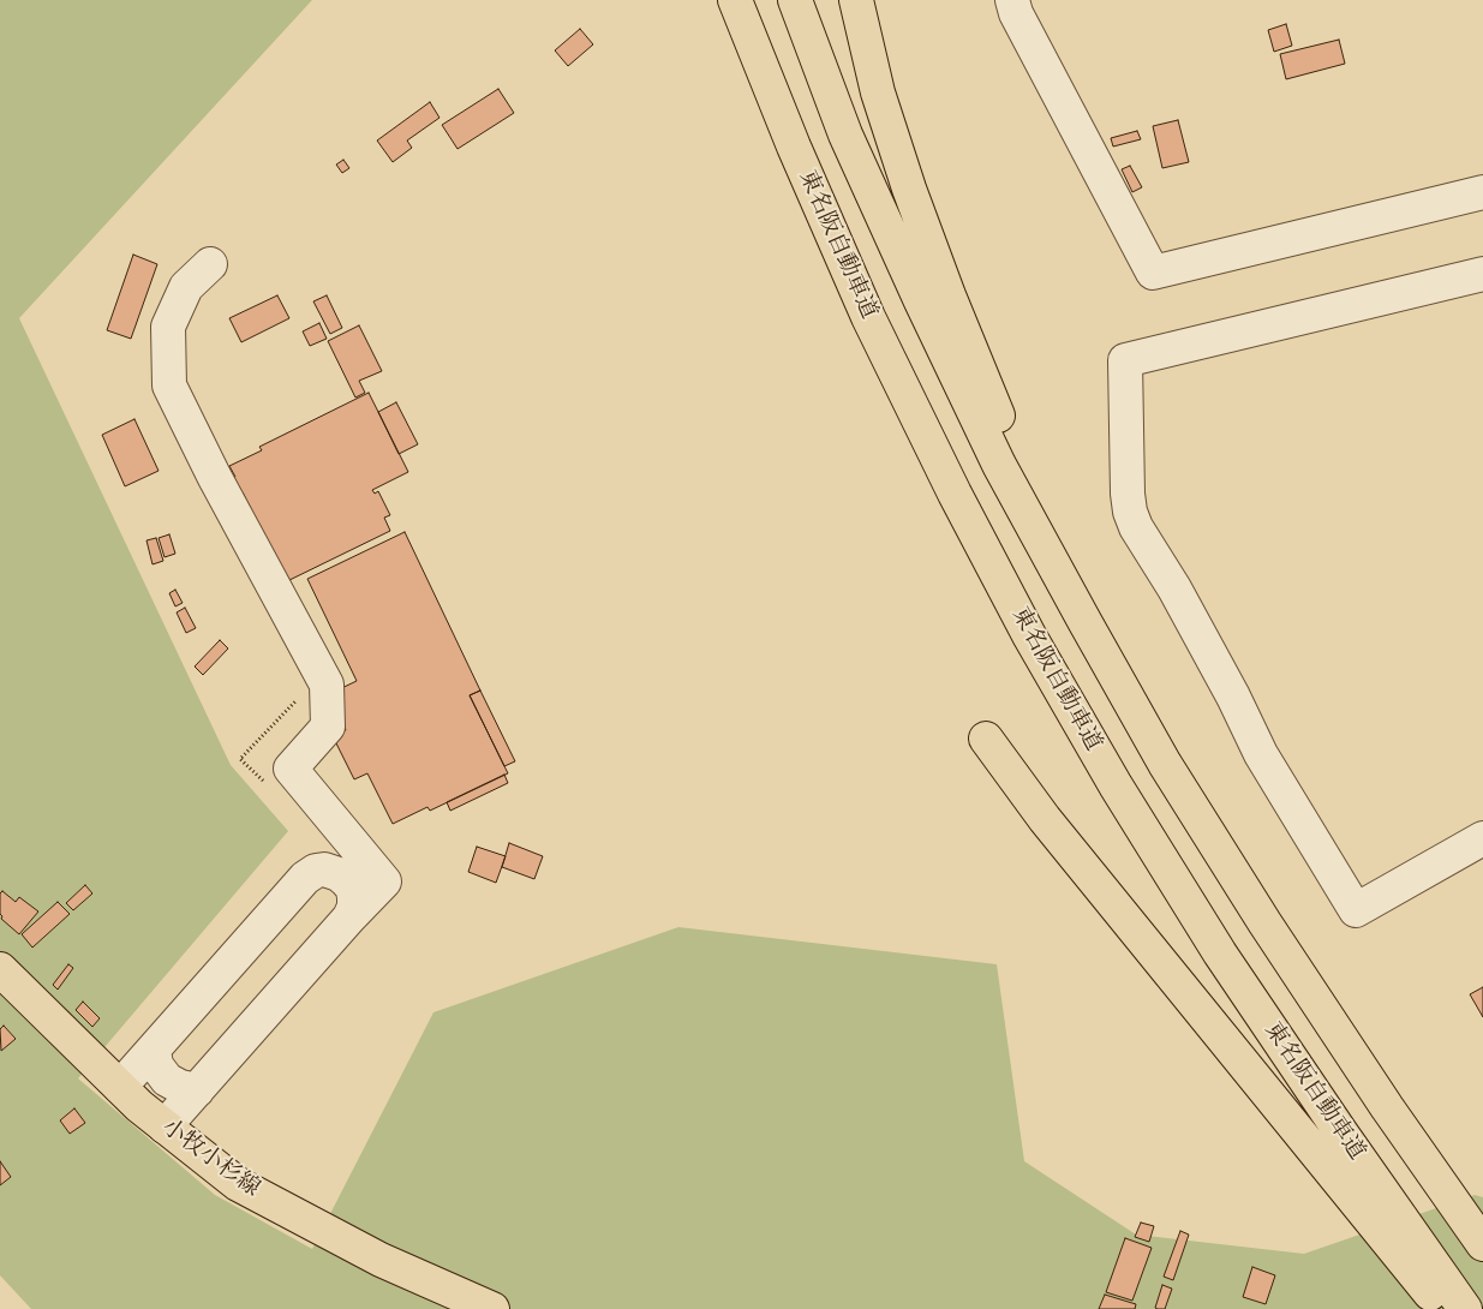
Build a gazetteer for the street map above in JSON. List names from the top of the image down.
{
  "streets": {
    "main road": ["東名阪自動車道", "小牧小杉線"]
  }
}
